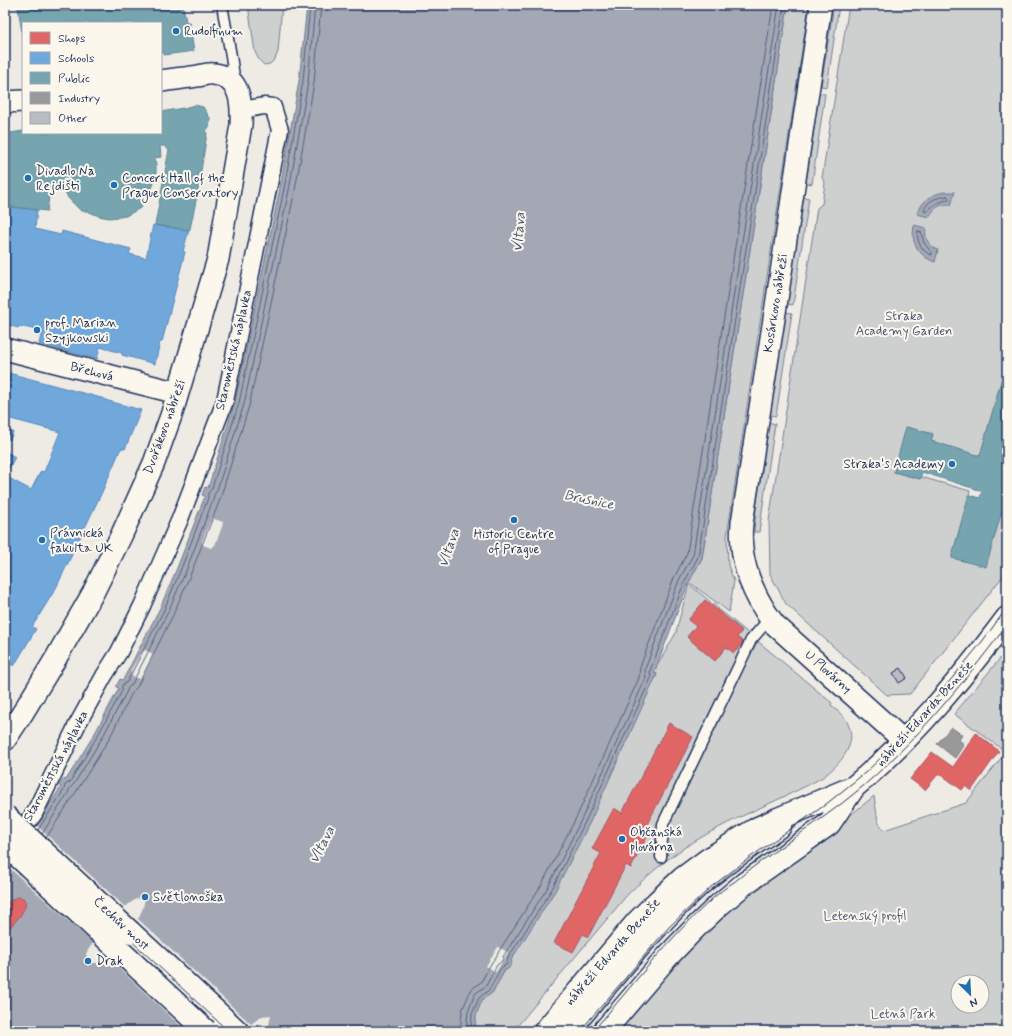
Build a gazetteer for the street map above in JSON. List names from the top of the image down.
{
  "streets": {
    "main road": ["nábřeží Edvarda Beneše", "Čechův most"],
    "street": [
      "Kosárkovo nábřeží",
      "Staroměstská náplavka",
      "Břehová",
      "Dvořákovo nábřeží",
      "U Plovárny"
    ]
  },
  "crossings": [
    ["Kosárkovo nábřeží", "U Plovárny"],
    ["Staroměstská náplavka", "Dvořákovo nábřeží"],
    ["Břehová", "Dvořákovo nábřeží"],
    ["U Plovárny", "nábřeží Edvarda Beneše"]
  ],
  "water": ["Vltava", "Brusnice"],
  "parks": ["Straka Academy Garden", "Letenský profil", "Letná Park"],
  "places": [
    "Rudolfinum",
    "Divadlo Na Rejdišti",
    "Concert Hall of the Prague Conservatory",
    "prof. Marian Szyjkowski",
    "Straka's Academy",
    "Historic Centre of Prague",
    "Právnická fakulta UK",
    "Občanská plovárna",
    "Světlonoška",
    "Drak"
  ],
  "legend": [
    "Shops",
    "Schools",
    "Public",
    "Industry",
    "Other"
  ],
  "north": "bottom right"
}
